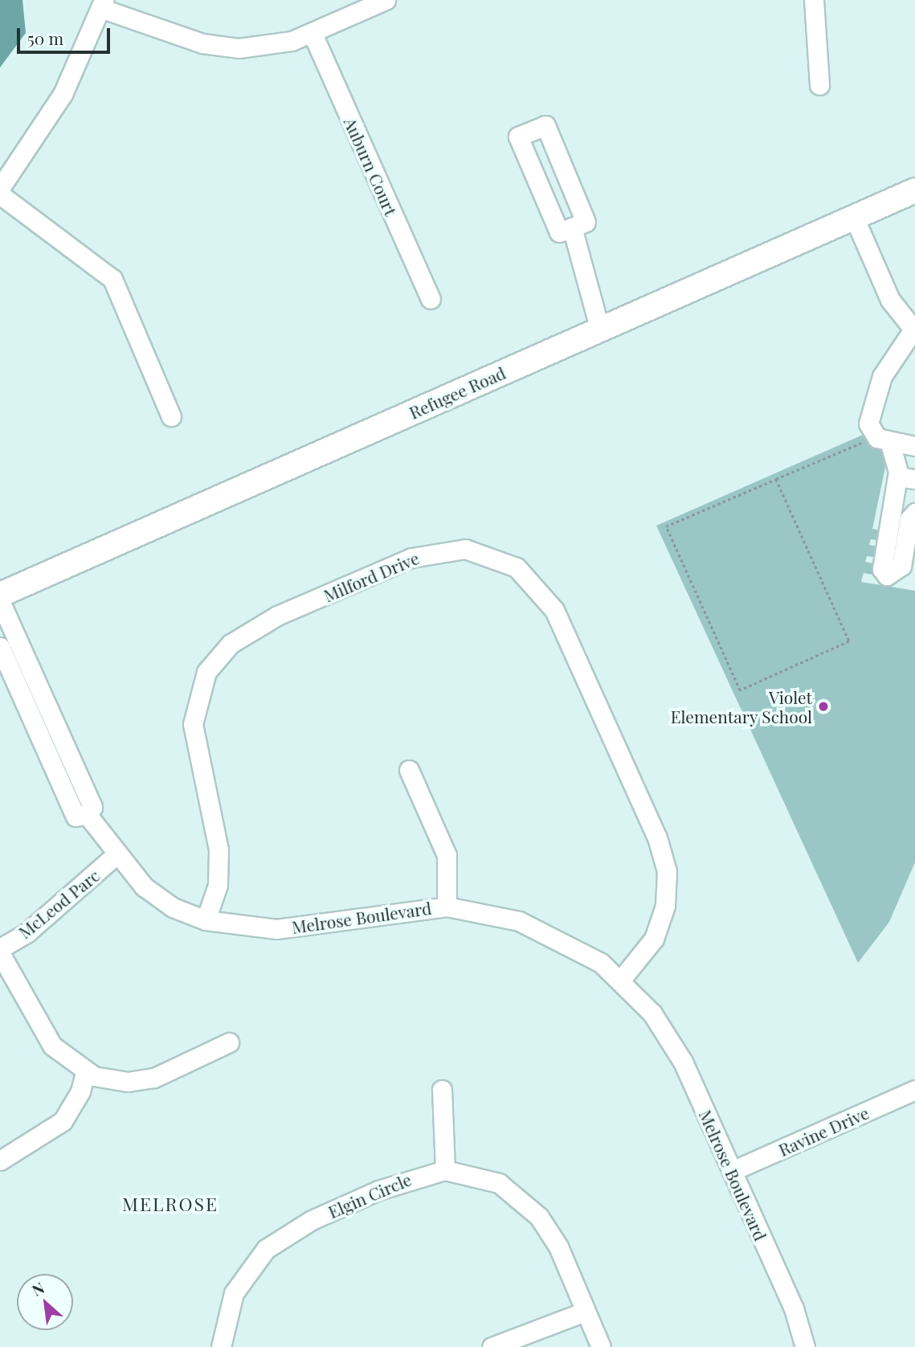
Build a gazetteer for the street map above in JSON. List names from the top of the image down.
{
  "streets": {
    "main road": ["Refugee Road"],
    "street": [
      "Auburn Court",
      "Milford Drive",
      "McLeod Parc",
      "Melrose Boulevard",
      "Ravine Drive",
      "Elgin Circle"
    ]
  },
  "crossings": [
    ["Milford Drive", "Melrose Boulevard"],
    ["McLeod Parc", "Melrose Boulevard"],
    ["Melrose Boulevard", "Ravine Drive"]
  ],
  "districts": ["MELROSE"],
  "places": ["Violet Elementary School"],
  "scale_bar": "50 m",
  "north": "top left"
}
